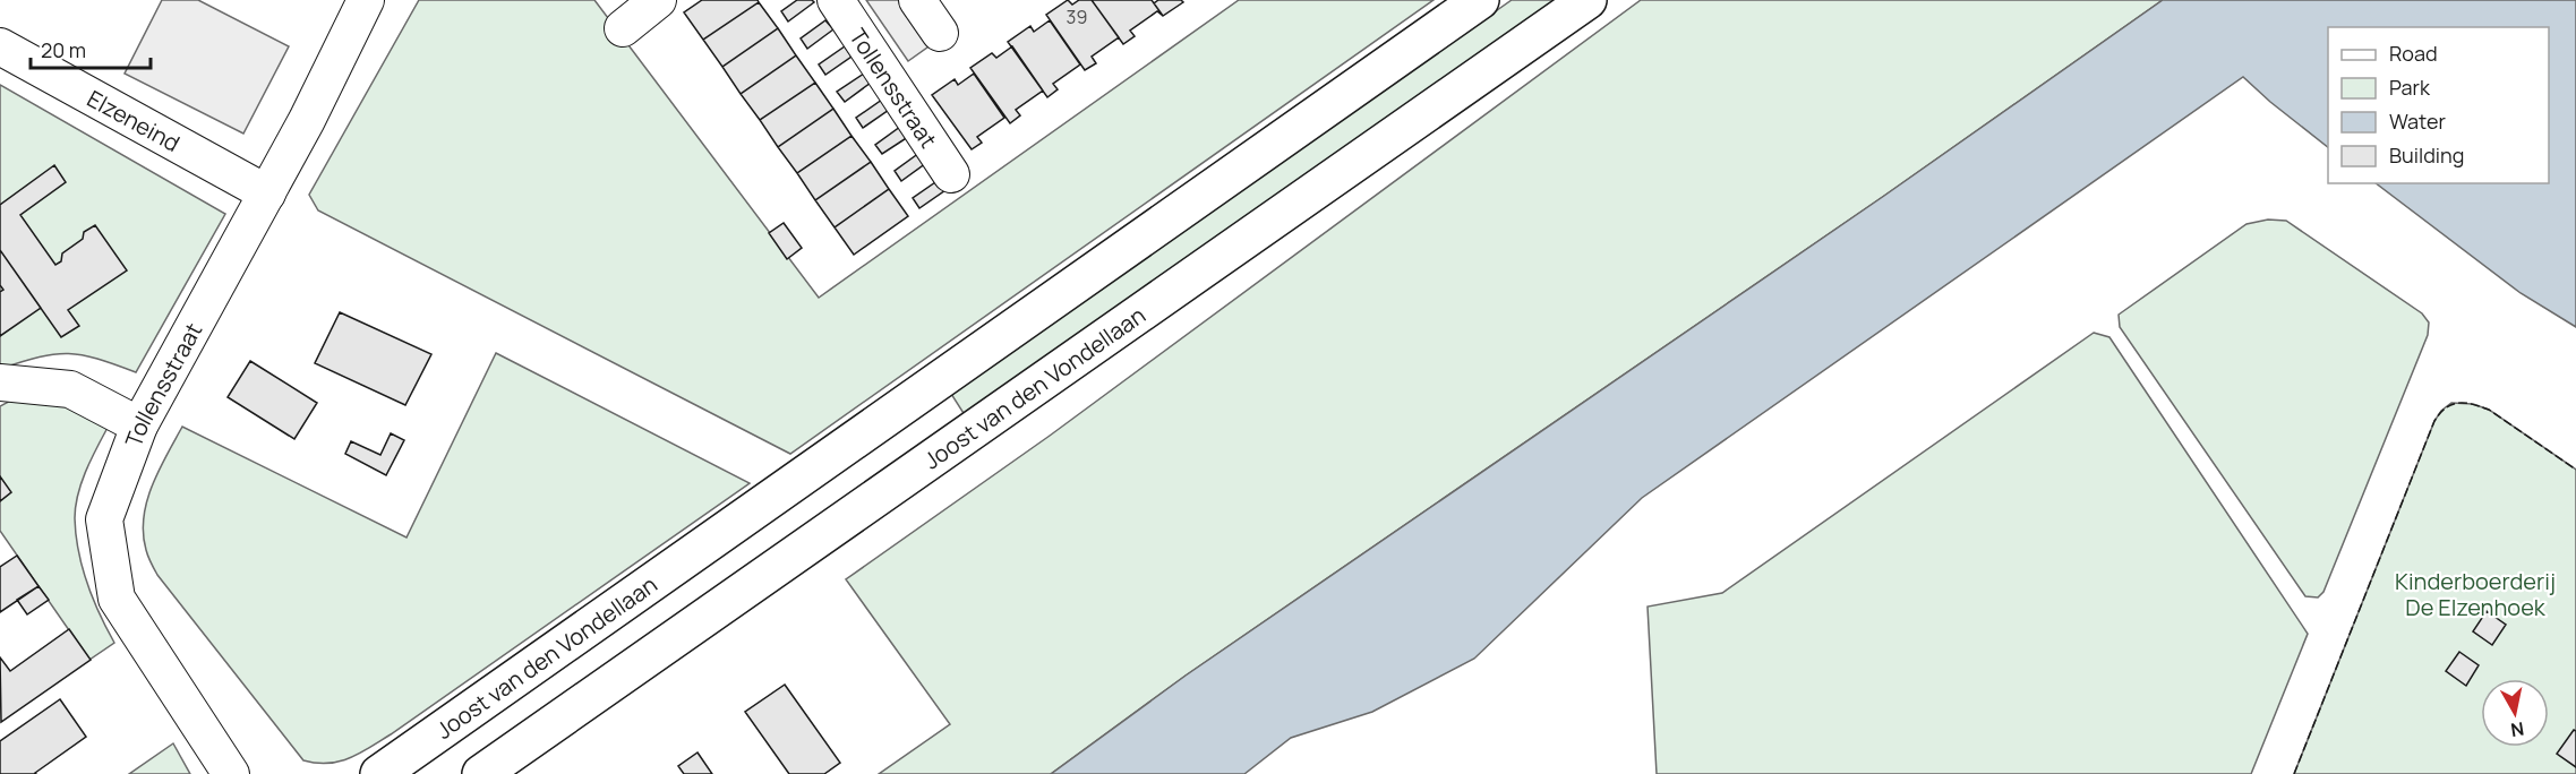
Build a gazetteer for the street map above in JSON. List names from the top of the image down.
{
  "streets": {
    "street": ["Tollensstraat", "Elzeneind", "Joost van den Vondellaan"]
  },
  "crossings": [
    ["Tollensstraat", "Elzeneind"]
  ],
  "parks": ["Kinderboerderij De Elzenhoek"],
  "house_numbers": ["39"],
  "legend": [
    "Road",
    "Park",
    "Water",
    "Building"
  ],
  "scale_bar": "20 m",
  "north": "bottom"
}
